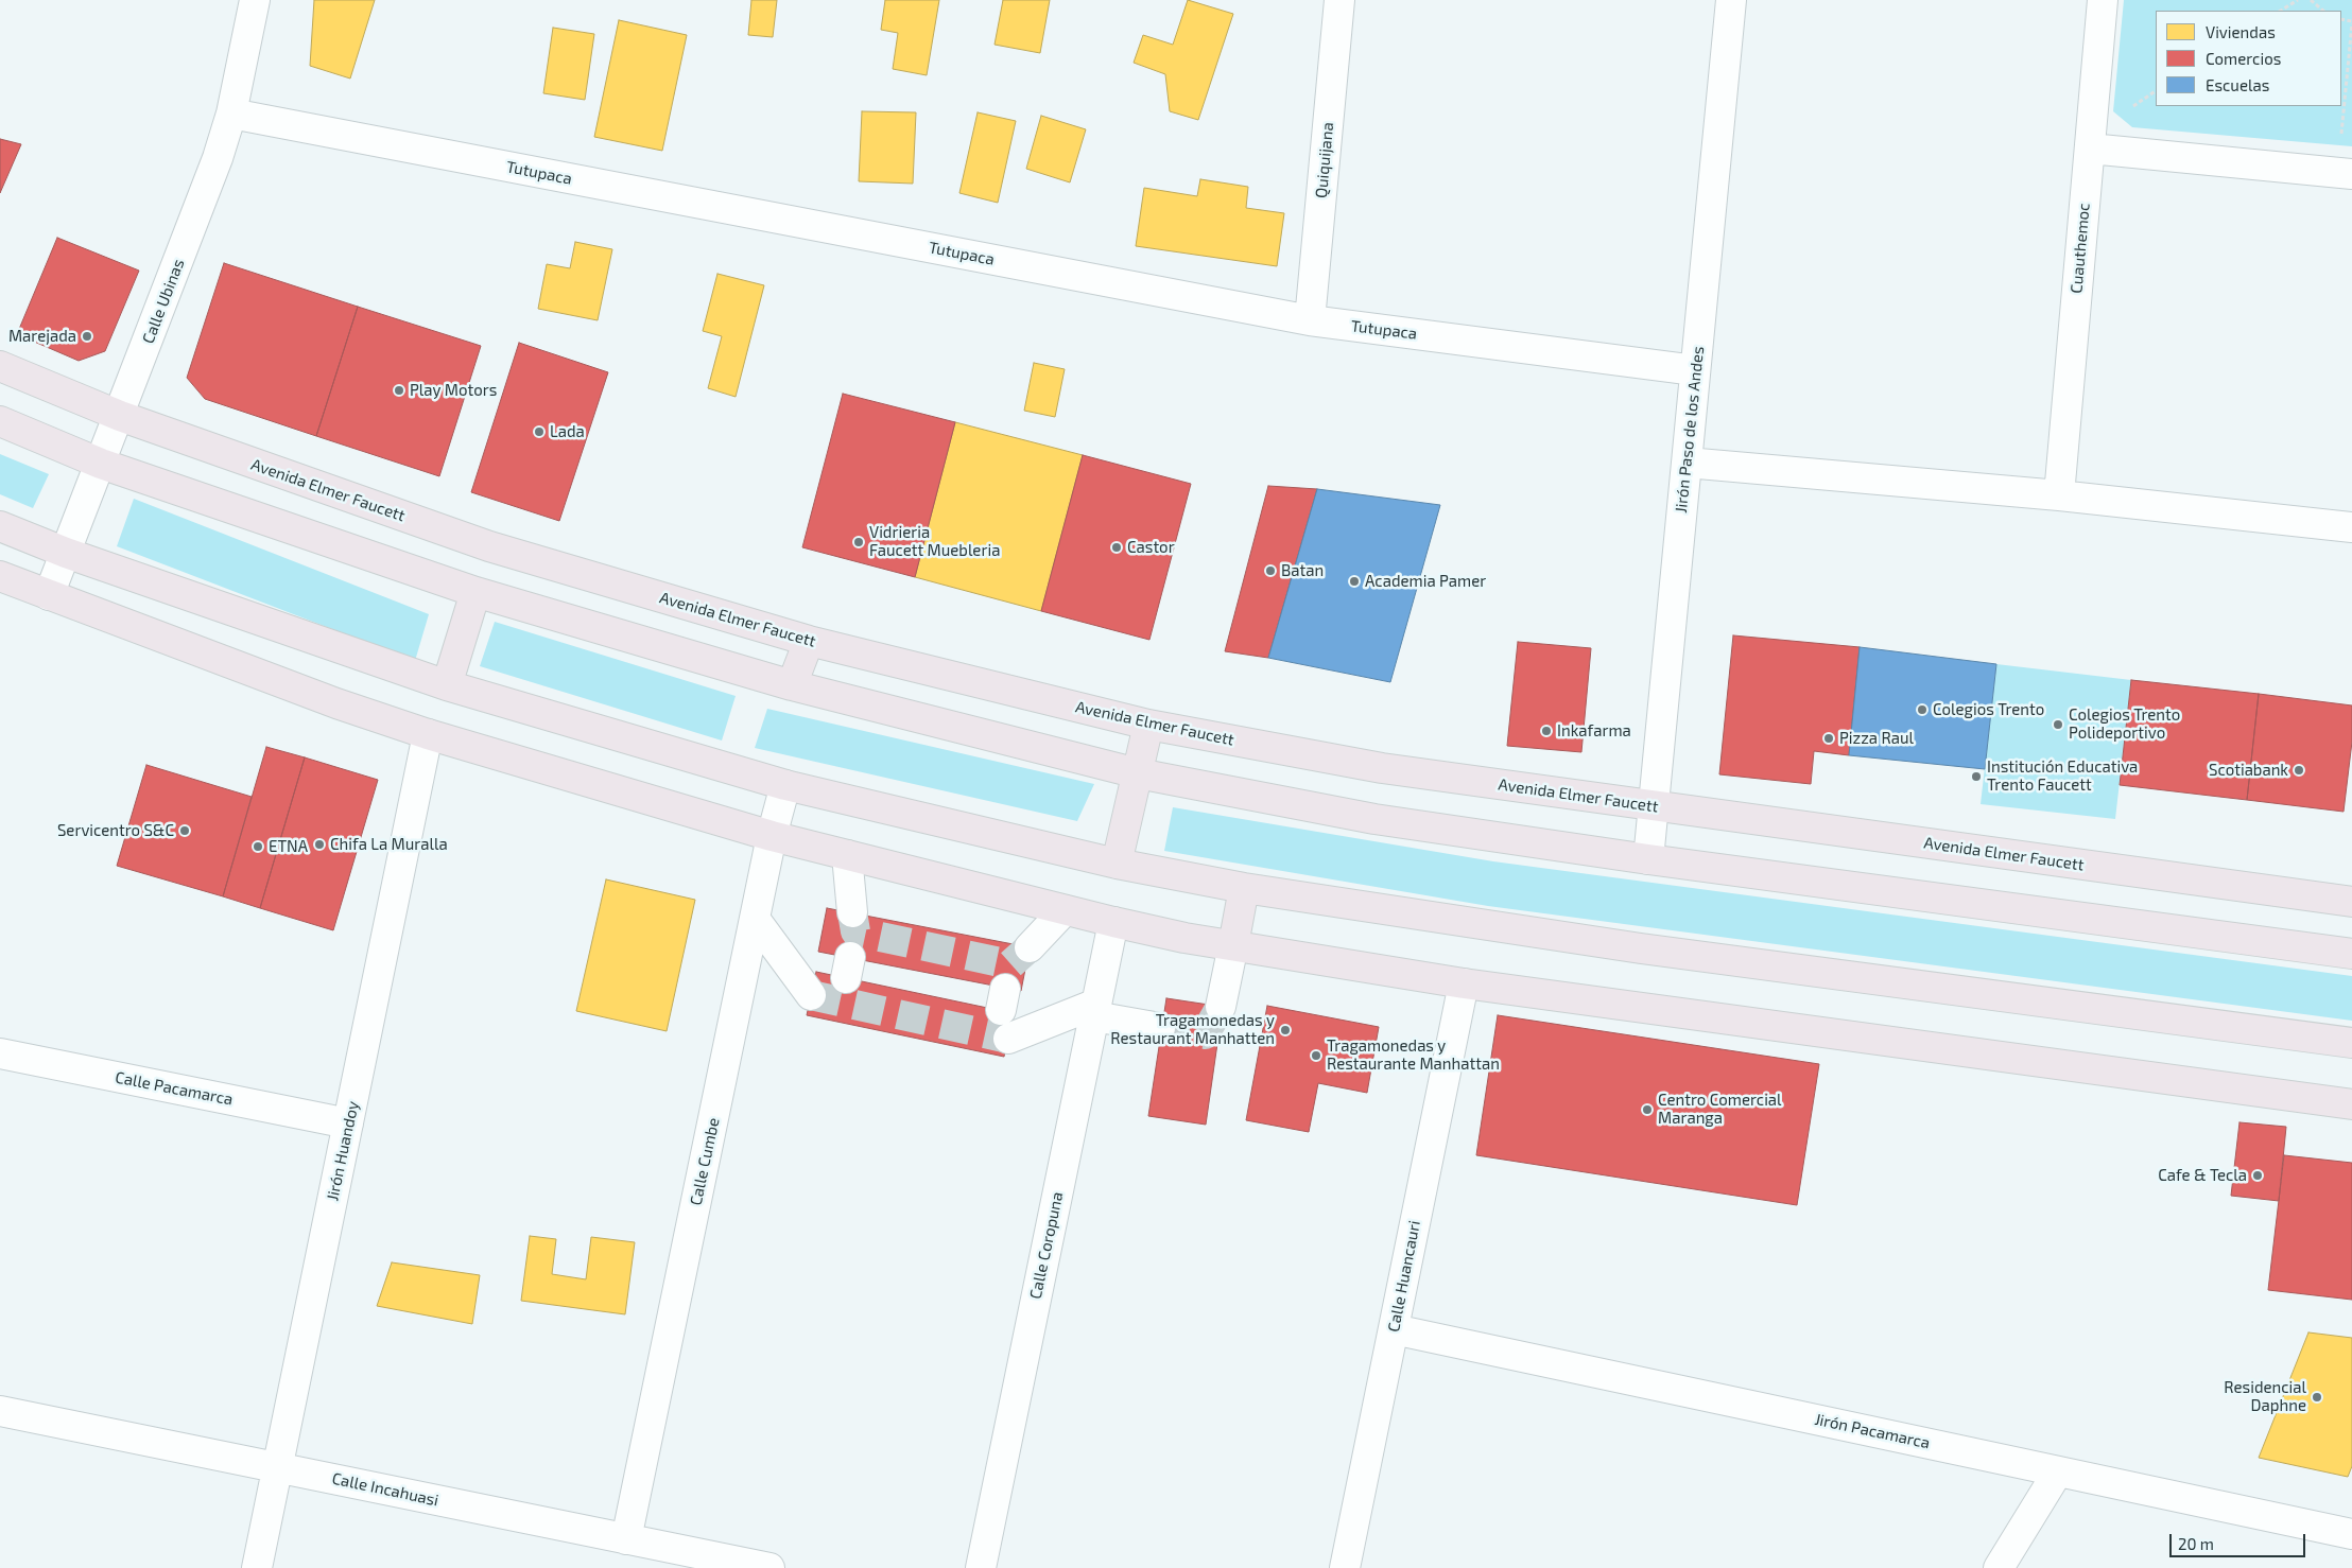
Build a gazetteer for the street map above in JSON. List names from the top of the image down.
{
  "streets": {
    "main road": ["Avenida Elmer Faucett"],
    "street": [
      "Quiquijana",
      "Tutupaca",
      "Cuauthemoc",
      "Calle Ubinas",
      "Jirón Paso de los Andes",
      "Calle Pacamarca",
      "Jirón Huandoy",
      "Calle Cumbe",
      "Calle Coropuna",
      "Calle Huancauri",
      "Jirón Pacamarca",
      "Calle Incahuasi"
    ]
  },
  "crossings": [
    ["Quiquijana", "Tutupaca"],
    ["Tutupaca", "Calle Ubinas"],
    ["Tutupaca", "Jirón Paso de los Andes"],
    ["Calle Ubinas", "Avenida Elmer Faucett"],
    ["Jirón Paso de los Andes", "Avenida Elmer Faucett"],
    ["Calle Pacamarca", "Jirón Huandoy"],
    ["Jirón Huandoy", "Calle Incahuasi"],
    ["Calle Cumbe", "Calle Incahuasi"],
    ["Calle Huancauri", "Jirón Pacamarca"]
  ],
  "places": [
    "Marejada",
    "Play Motors",
    "Lada",
    "Vidrieria Faucett Muebleria",
    "Castor",
    "Batan",
    "Academia Pamer",
    "Colegios Trento",
    "Colegios Trento Polideportivo",
    "Inkafarma",
    "Pizza Raul",
    "Scotiabank",
    "Institución Educativa Trento Faucett",
    "Servicentro S&C",
    "Chifa La Muralla",
    "ETNA",
    "Tragamonedas y Restaurant Manhatten",
    "Tragamonedas y Restaurante Manhattan",
    "Centro Comercial Maranga",
    "Cafe & Tecla",
    "Residencial Daphne"
  ],
  "legend": ["Viviendas", "Comercios", "Escuelas"],
  "scale_bar": "20 m"
}
